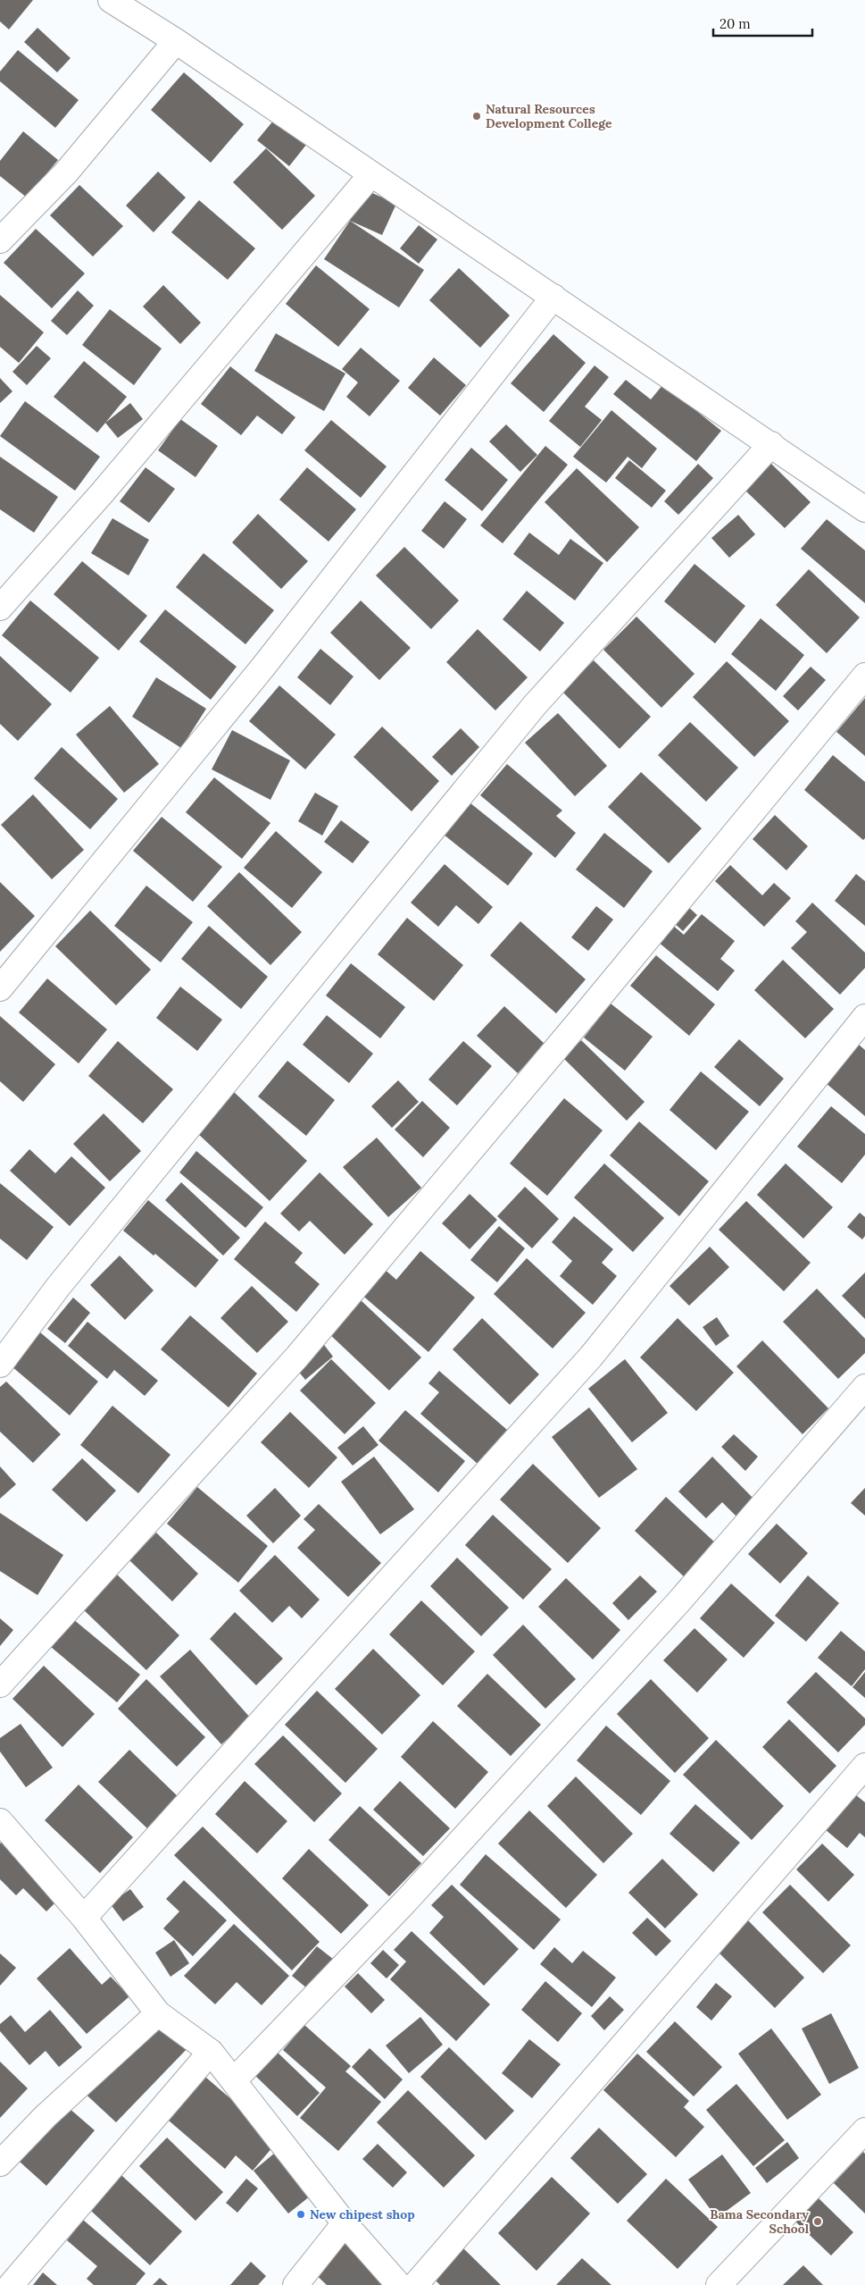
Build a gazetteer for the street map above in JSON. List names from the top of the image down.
{
  "places": ["Natural Resources Development College", "New chipest shop", "Bama Secondary School"],
  "scale_bar": "20 m"
}
